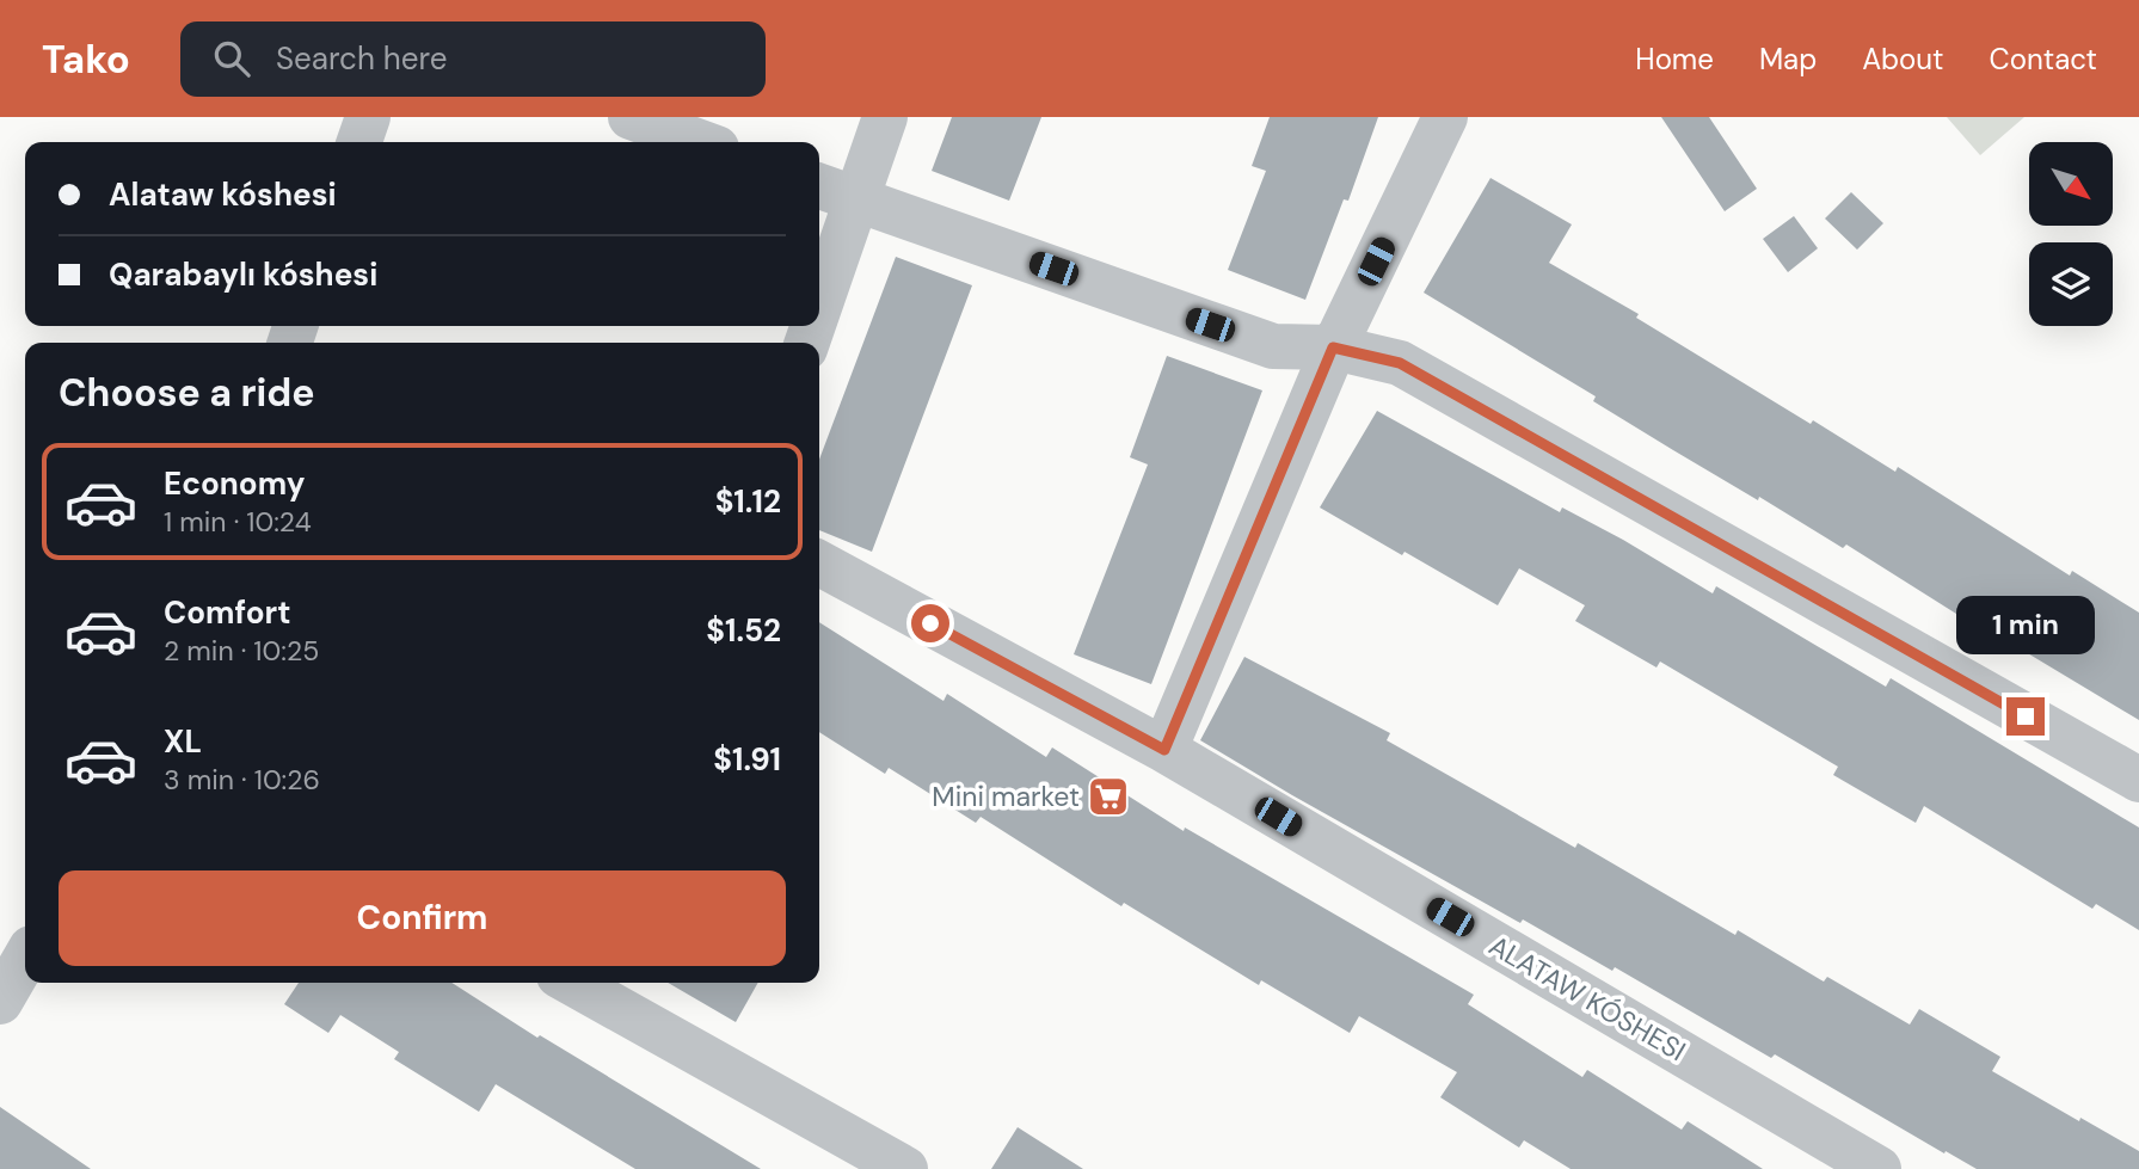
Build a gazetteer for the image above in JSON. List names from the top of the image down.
{
  "streets": {
    "street": ["ALATAW KÓSHESI"]
  },
  "places": {
    "supermarket": ["Mini market"]
  },
  "north": "bottom right",
  "page": {
    "header": "Tako",
    "search": "Search here",
    "nav": [
      "Home",
      "Map",
      "About",
      "Contact"
    ],
    "banner": ["Alataw kóshesi", "Qarabaylı kóshesi"],
    "heading": "Choose a ride",
    "list": [
      {
        "name": "Economy",
        "note": "1 min · 10:24",
        "value": "$1.12"
      },
      {
        "name": "Comfort",
        "note": "2 min · 10:25",
        "value": "$1.52"
      },
      {
        "name": "XL",
        "note": "3 min · 10:26",
        "value": "$1.91"
      }
    ],
    "bubble": "1 min",
    "buttons": "Confirm"
  }
}
